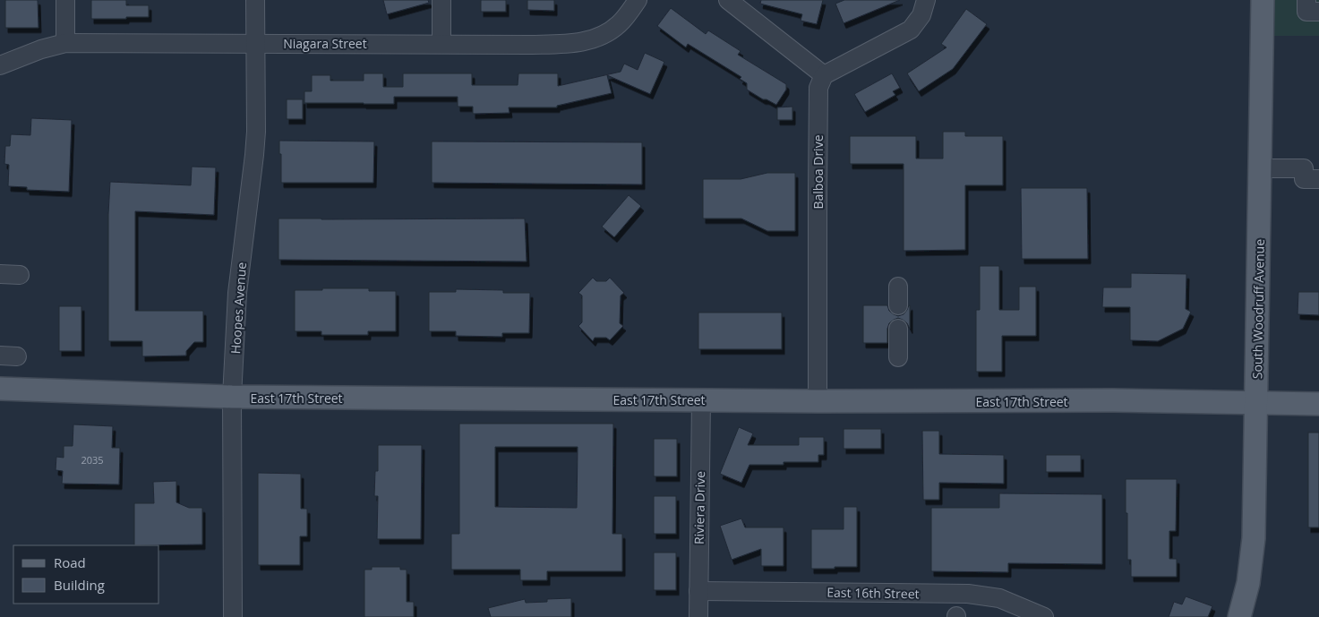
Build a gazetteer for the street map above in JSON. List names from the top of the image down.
{
  "streets": {
    "main road": ["South Woodruff Avenue", "East 17th Street"],
    "street": [
      "Niagara Street",
      "Balboa Drive",
      "Hoopes Avenue",
      "Riviera Drive",
      "East 16th Street"
    ]
  },
  "crossings": [
    ["Niagara Street", "Hoopes Avenue"],
    ["Balboa Drive", "East 17th Street"],
    ["Hoopes Avenue", "East 17th Street"],
    ["South Woodruff Avenue", "East 17th Street"],
    ["East 17th Street", "Riviera Drive"],
    ["Riviera Drive", "East 16th Street"]
  ],
  "house_numbers": ["2035"],
  "legend": ["Road", "Building"]
}
